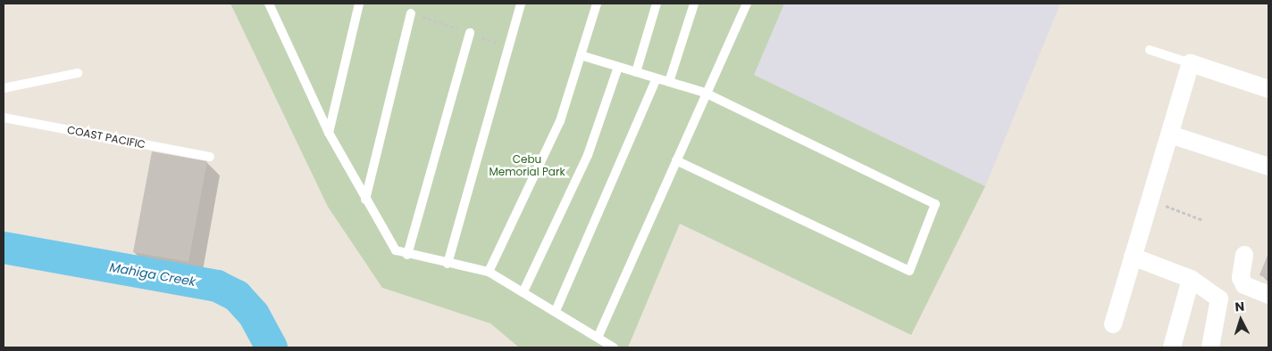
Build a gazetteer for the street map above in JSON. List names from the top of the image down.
{
  "streets": {
    "lane": ["COAST PACIFIC"]
  },
  "water": ["Mahiga Creek"],
  "parks": ["Cebu Memorial Park"],
  "north": "top"
}
